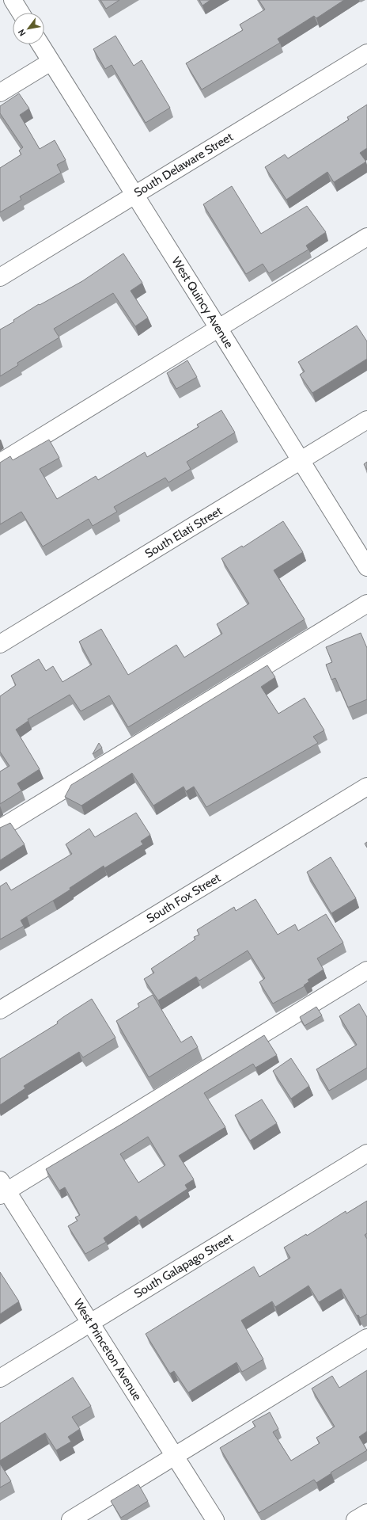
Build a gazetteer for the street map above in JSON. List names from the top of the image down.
{
  "streets": {
    "street": [
      "South Delaware Street",
      "West Quincy Avenue",
      "South Elati Street",
      "South Fox Street",
      "South Galapago Street",
      "West Princeton Avenue"
    ]
  },
  "crossings": [
    ["South Delaware Street", "West Quincy Avenue"],
    ["West Quincy Avenue", "South Elati Street"],
    ["South Galapago Street", "West Princeton Avenue"]
  ],
  "north": "bottom left"
}
